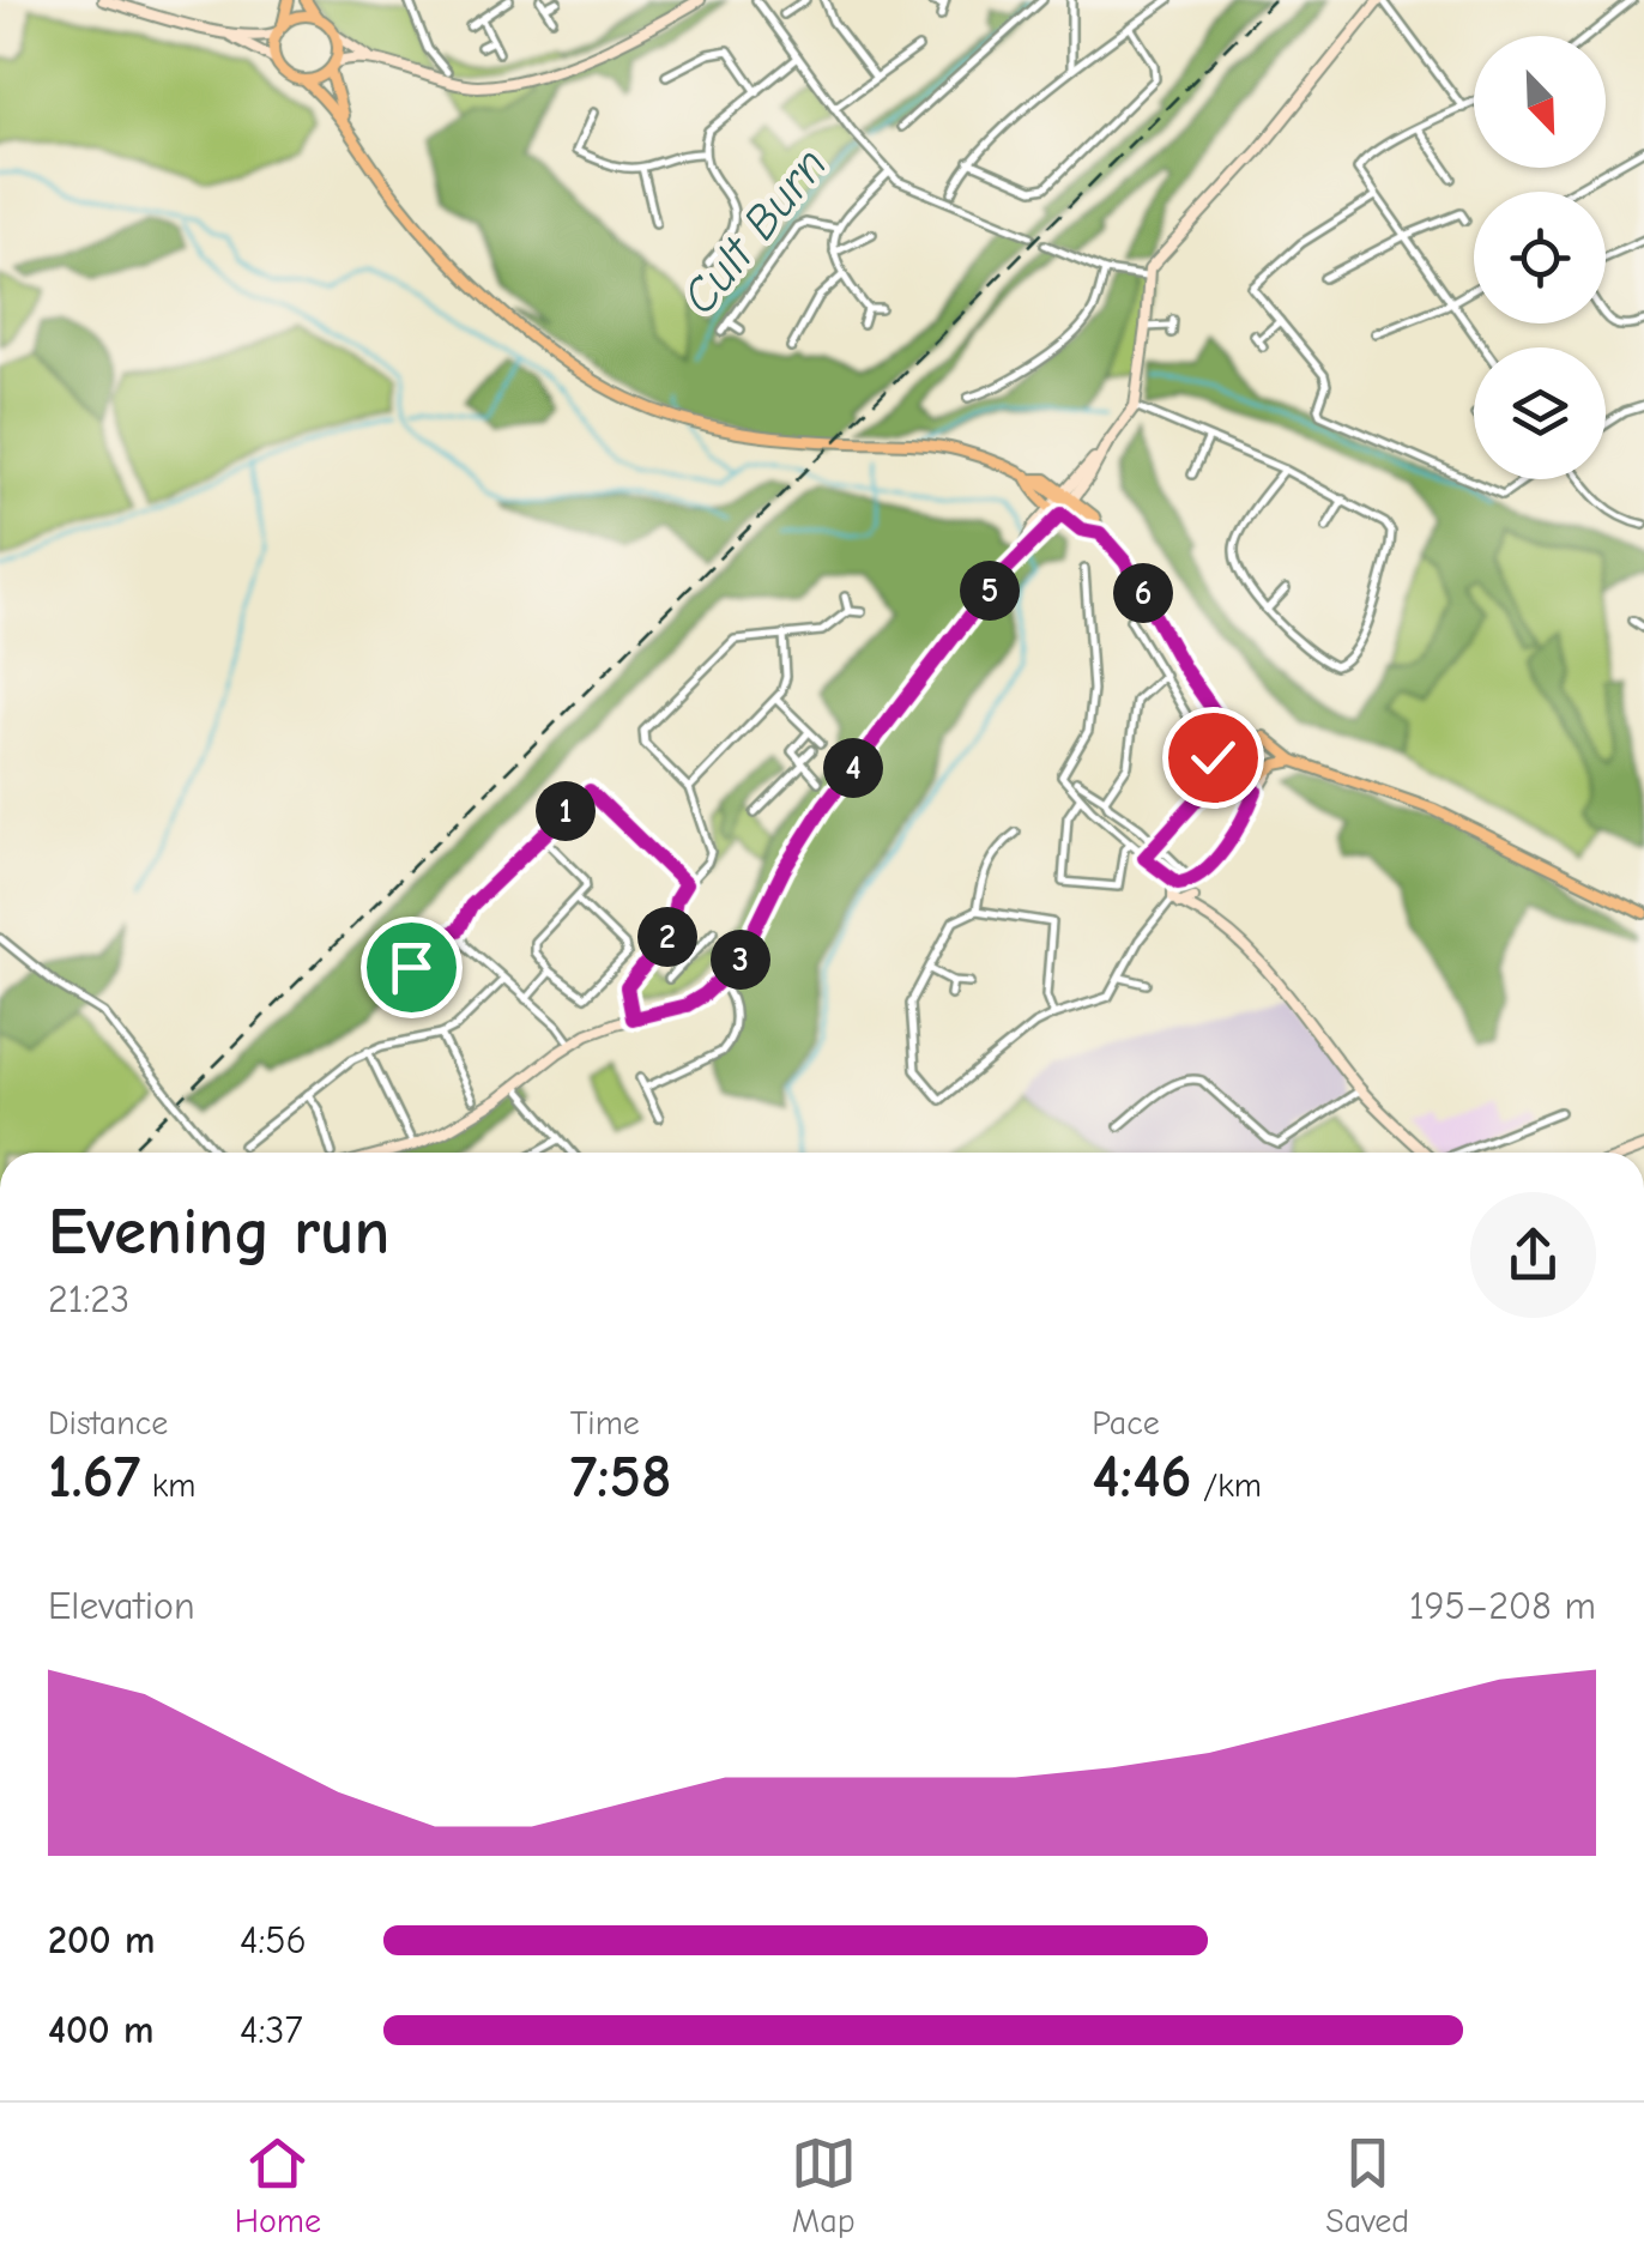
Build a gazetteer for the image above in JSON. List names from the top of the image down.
{
  "water": ["Cult Burn"],
  "north": "bottom right",
  "page": {
    "pins": [
      "5",
      "6",
      "4",
      "1",
      "2",
      "3"
    ],
    "heading": ["Evening run", "21:23"],
    "stats": [
      ["Distance", "1.67 km"],
      ["Time", "7:58"],
      ["Pace", "4:46 /km"]
    ],
    "chart": ["Elevation", "195–208 m"],
    "list": [
      {
        "name": "200 m",
        "note": "4:56"
      },
      {
        "name": "400 m",
        "note": "4:37"
      }
    ],
    "tabs": ["Home", "Map", "Saved"]
  }
}
